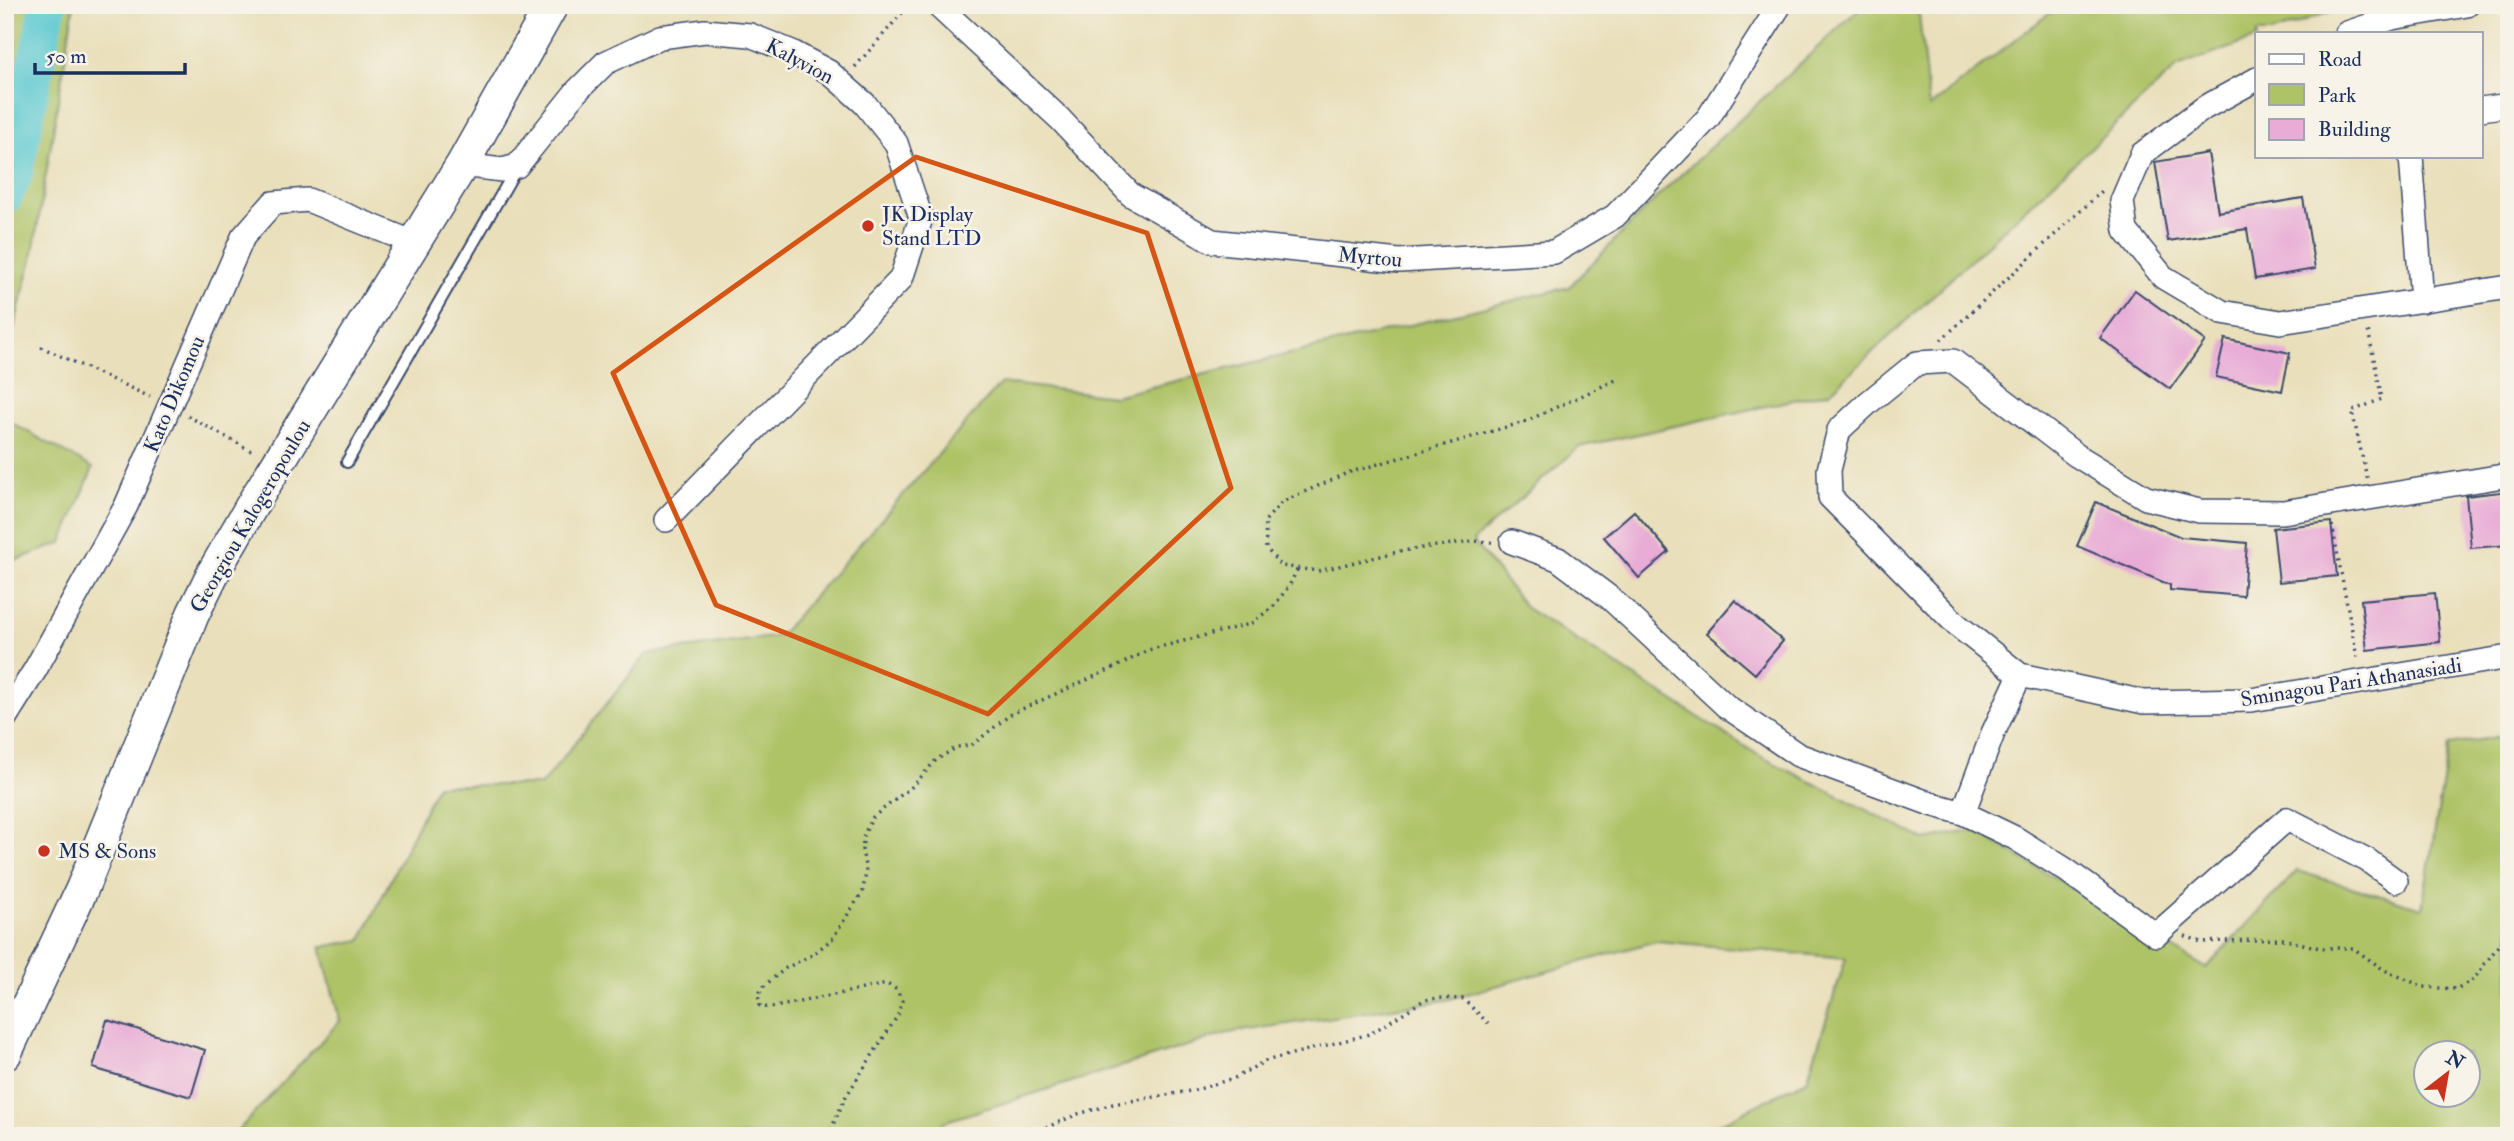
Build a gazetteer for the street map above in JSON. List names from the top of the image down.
{
  "streets": {
    "street": [
      "Kalyvion",
      "Myrtou",
      "Kato Dikomou",
      "Georgiou Kalogeropoulou",
      "Sminagou Pari Athanasiadi"
    ]
  },
  "crossings": [
    ["Kato Dikomou", "Georgiou Kalogeropoulou"]
  ],
  "places": ["JK Display Stand LTD", "MS & Sons"],
  "legend": ["Road", "Park", "Building"],
  "scale_bar": "50 m",
  "north": "top right"
}
